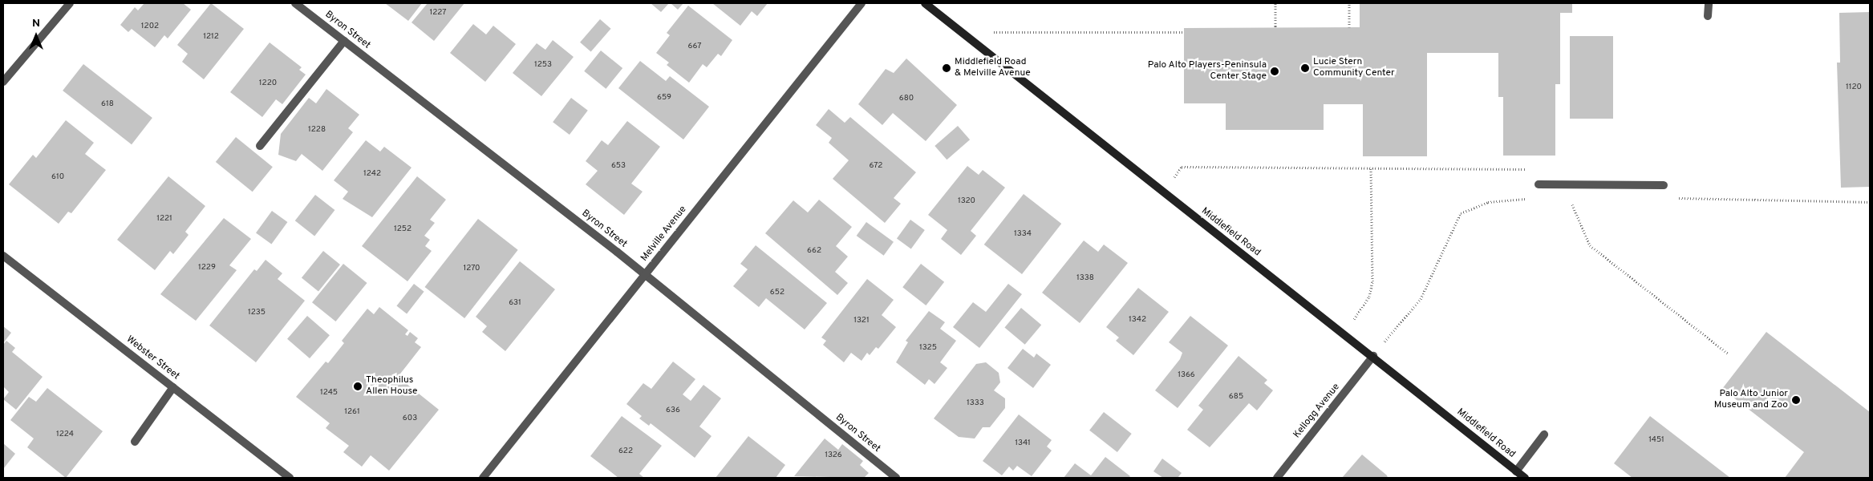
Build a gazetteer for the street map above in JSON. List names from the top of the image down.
{
  "streets": {
    "main road": ["Middlefield Road"],
    "street": [
      "Byron Street",
      "Melville Avenue",
      "Webster Street",
      "Kellogg Avenue"
    ]
  },
  "crossings": [
    ["Byron Street", "Melville Avenue"],
    ["Middlefield Road", "Kellogg Avenue"]
  ],
  "places": [
    "Middlefield Road & Melville Avenue",
    "Lucie Stern Community Center",
    "Palo Alto Players-Peninsula Center Stage",
    "Theophilus Allen House",
    "Palo Alto Junior Museum and Zoo"
  ],
  "house_numbers": [
    "1227",
    "1202",
    "1212",
    "667",
    "1253",
    "1220",
    "1120",
    "659",
    "680",
    "618",
    "1228",
    "653",
    "672",
    "1242",
    "610",
    "1320",
    "1221",
    "1252",
    "1334",
    "662",
    "1229",
    "1270",
    "1338",
    "652",
    "631",
    "1235",
    "1342",
    "1321",
    "1325",
    "1366",
    "1245",
    "685",
    "1333",
    "636",
    "1261",
    "603",
    "1224",
    "1451",
    "1341",
    "622",
    "1326"
  ],
  "north": "top"
}
